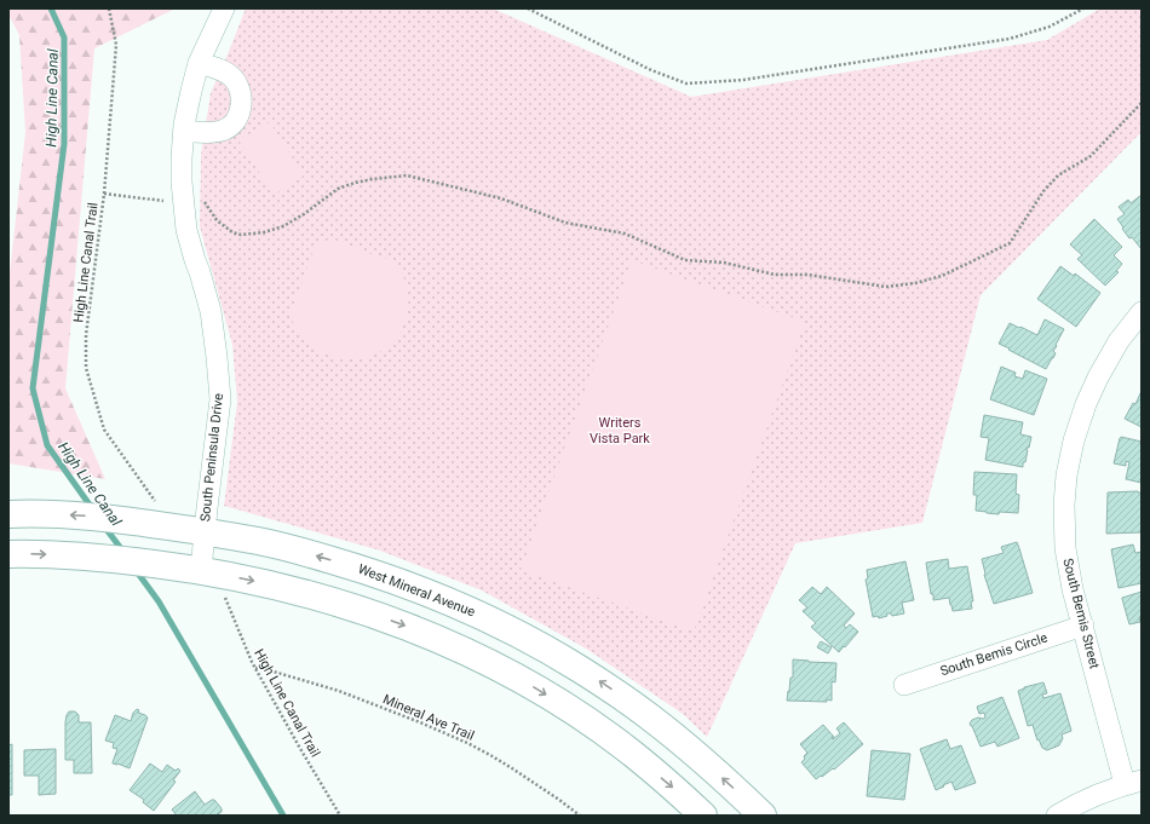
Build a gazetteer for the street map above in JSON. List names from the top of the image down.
{
  "streets": {
    "main road": ["West Mineral Avenue"],
    "street": ["South Peninsula Drive", "South Bemis Street", "South Bemis Circle"],
    "path": ["High Line Canal Trail", "Mineral Ave Trail"]
  },
  "crossings": [
    ["High Line Canal Trail", "West Mineral Avenue"],
    ["High Line Canal Trail", "Mineral Ave Trail"],
    ["South Peninsula Drive", "West Mineral Avenue"],
    ["South Bemis Street", "South Bemis Circle"]
  ],
  "water": ["High Line Canal"],
  "parks": ["Writers Vista Park"]
}
